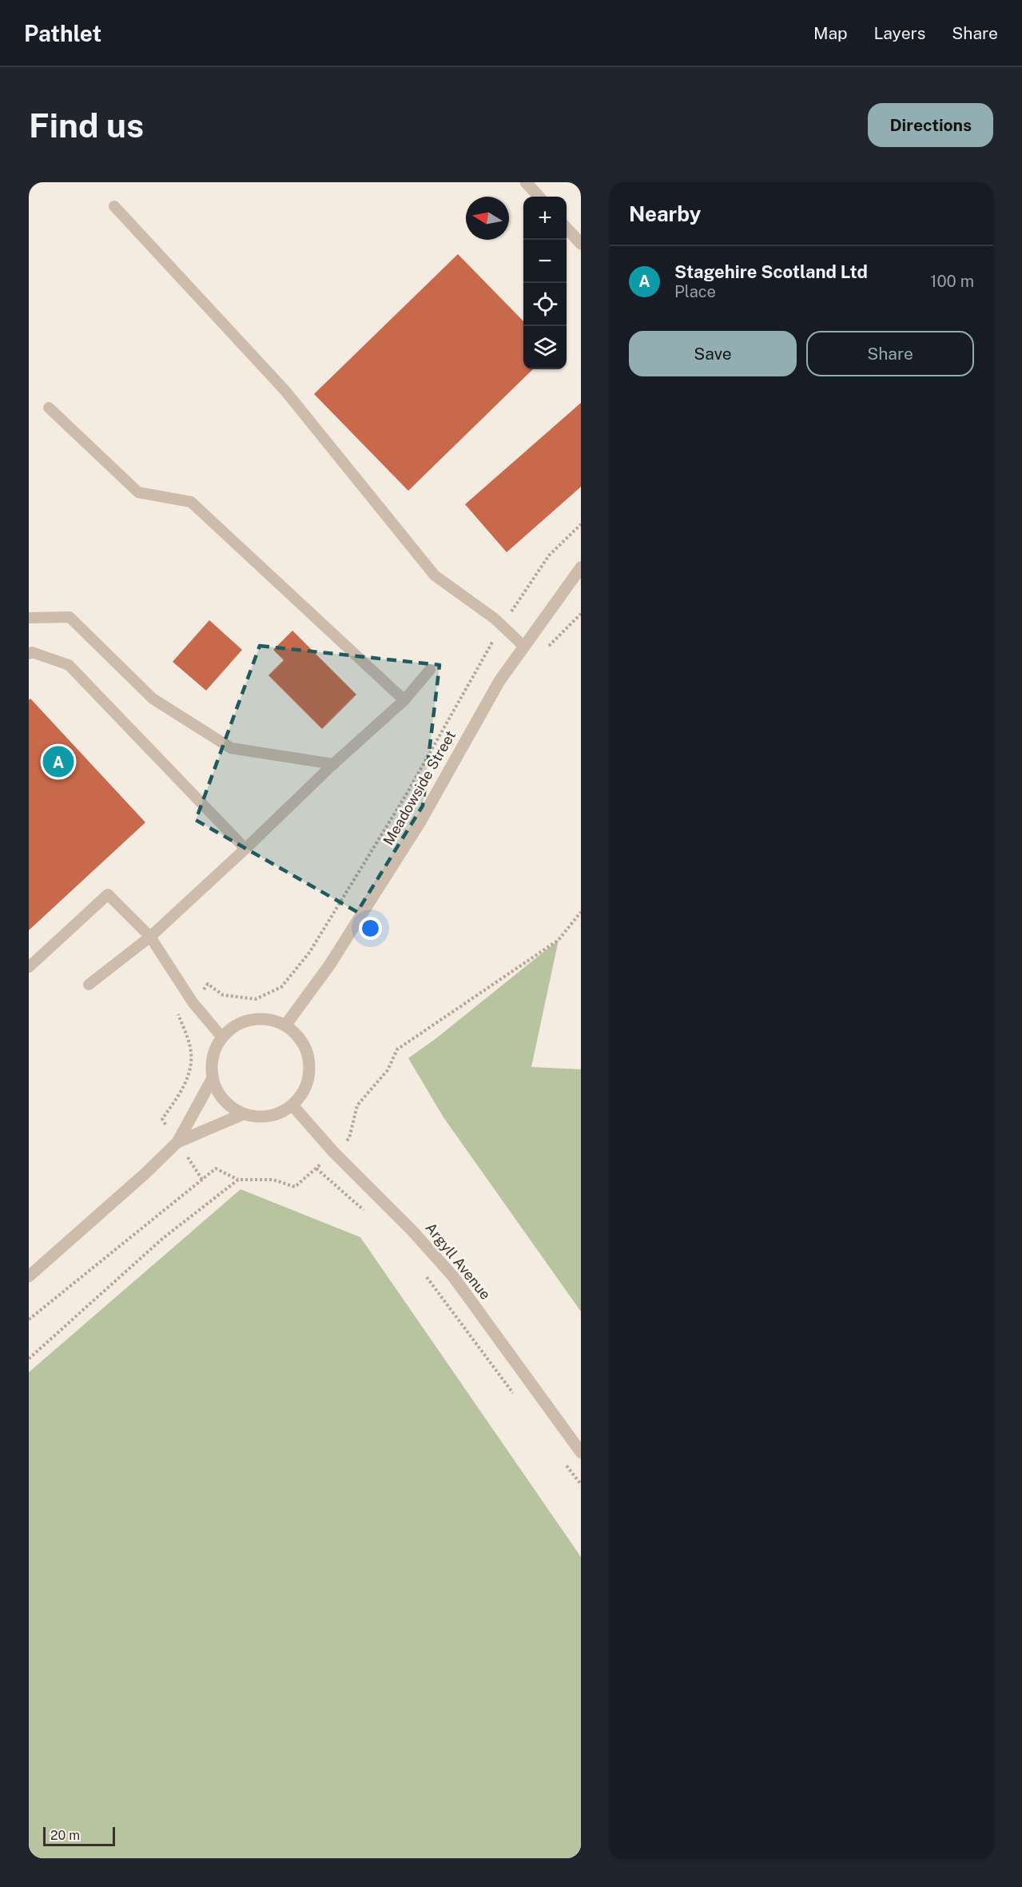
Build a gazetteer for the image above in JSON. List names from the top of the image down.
{
  "streets": {
    "street": ["Meadowside Street", "Argyll Avenue"]
  },
  "crossings": [
    ["Meadowside Street", "Argyll Avenue"]
  ],
  "scale_bar": "20 m",
  "north": "left",
  "page": {
    "header": "Pathlet",
    "nav": ["Map", "Layers", "Share"],
    "buttons": [
      "Directions",
      ["Save", "Share"]
    ],
    "title": "Find us",
    "heading": "Nearby",
    "map_buttons": ["+", "−"],
    "list": [
      {
        "mark": "A",
        "name": "Stagehire Scotland Ltd",
        "note": "Place",
        "value": "100 m"
      }
    ],
    "pins": "A",
    "scale": "20 m"
  }
}
